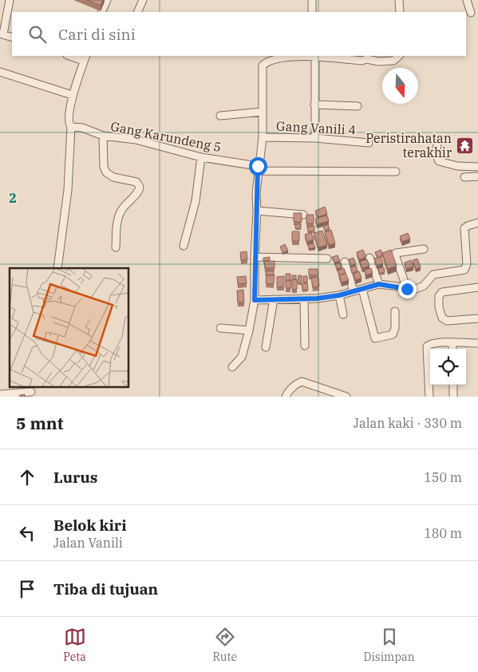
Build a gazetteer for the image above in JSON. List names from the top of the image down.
{
  "streets": {
    "street": ["Gang Vanili 4", "Gang Karundeng 5"]
  },
  "places": {
    "temple": ["Peristirahatan terakhir"]
  },
  "north": "bottom",
  "page": {
    "search": "Cari di sini",
    "heading": ["5 mnt", "Jalan kaki · 330 m"],
    "list": [
      ["Lurus", "150 m"],
      ["Belok kiri", "Jalan Vanili", "180 m"],
      "Tiba di tujuan"
    ],
    "nav": ["Peta", "Rute", "Disimpan"]
  },
  "grid": {
    "rows": ["2"]
  }
}
